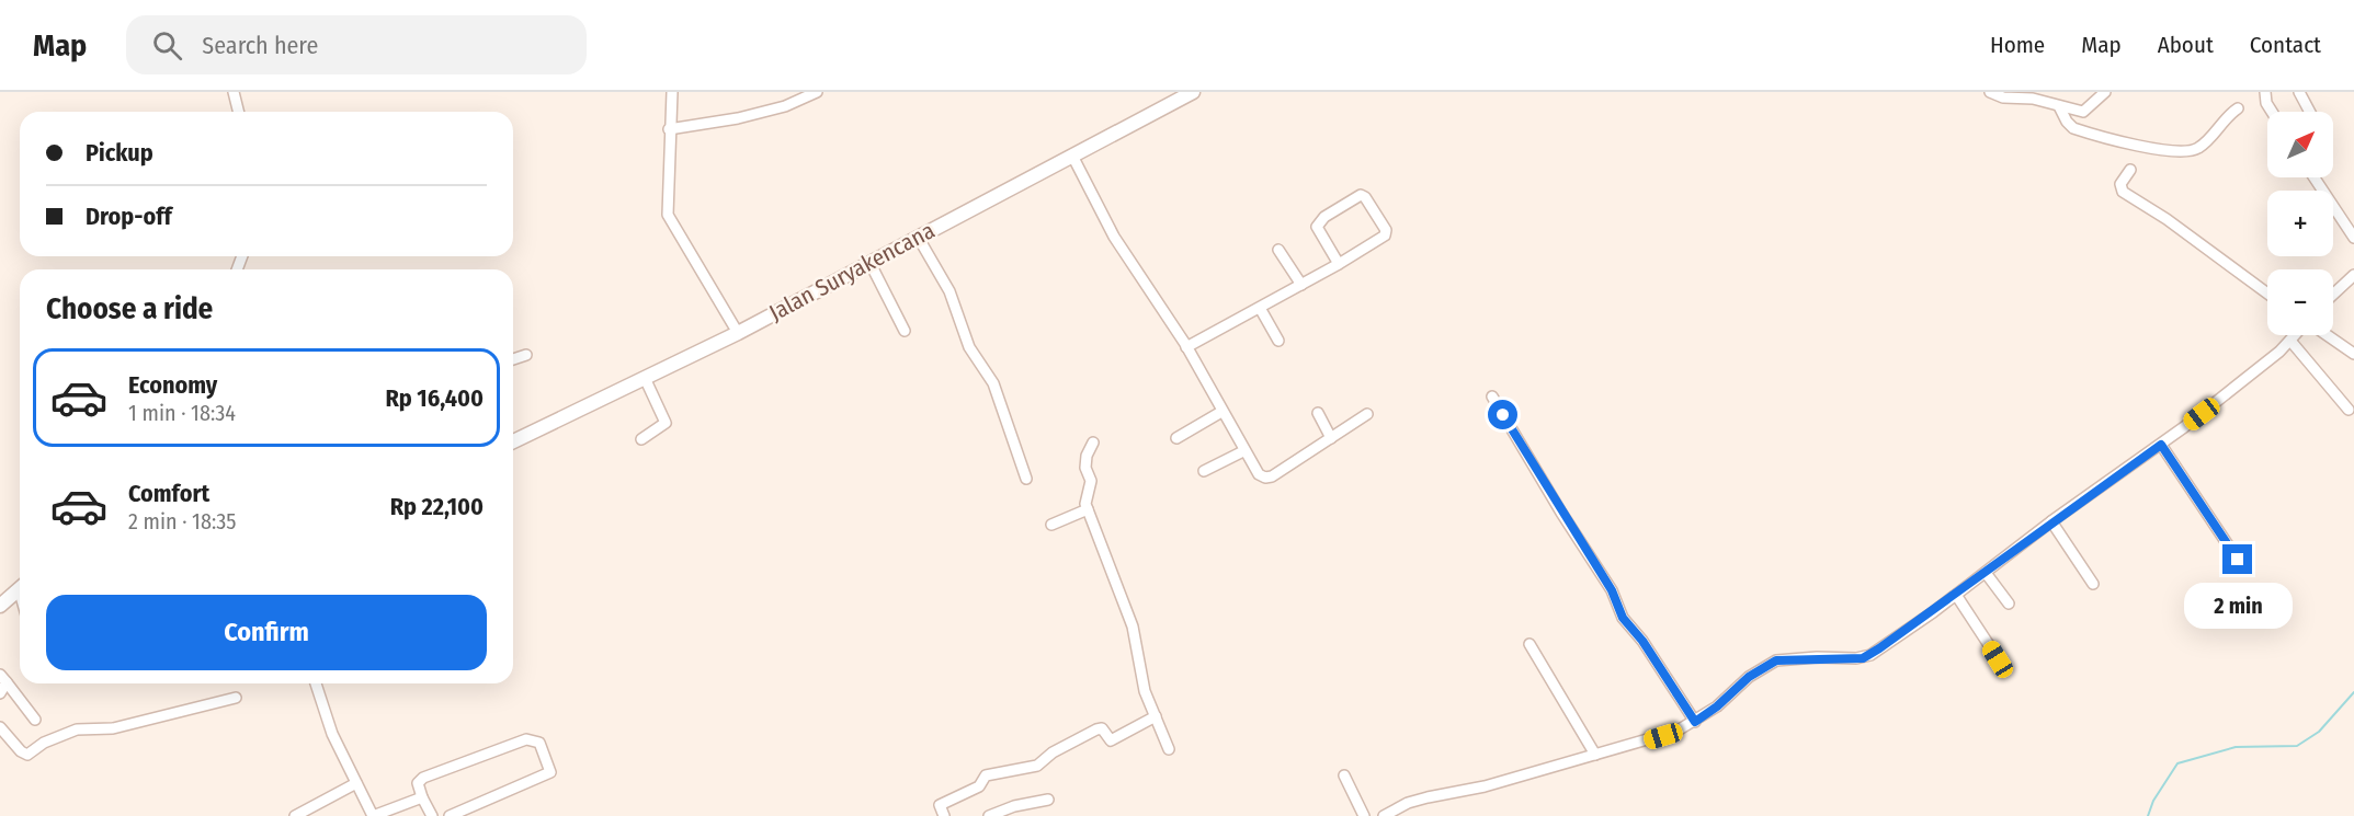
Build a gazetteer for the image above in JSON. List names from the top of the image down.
{
  "streets": {
    "street": ["Jalan Suryakencana"]
  },
  "north": "top right",
  "page": {
    "header": "Map",
    "search": "Search here",
    "nav": [
      "Home",
      "Map",
      "About",
      "Contact"
    ],
    "map_buttons": ["+", "−"],
    "banner": ["Pickup", "Drop-off"],
    "heading": "Choose a ride",
    "list": [
      {
        "name": "Economy",
        "note": "1 min · 18:34",
        "value": "Rp 16,400"
      },
      {
        "name": "Comfort",
        "note": "2 min · 18:35",
        "value": "Rp 22,100"
      }
    ],
    "buttons": "Confirm",
    "bubble": "2 min"
  }
}
